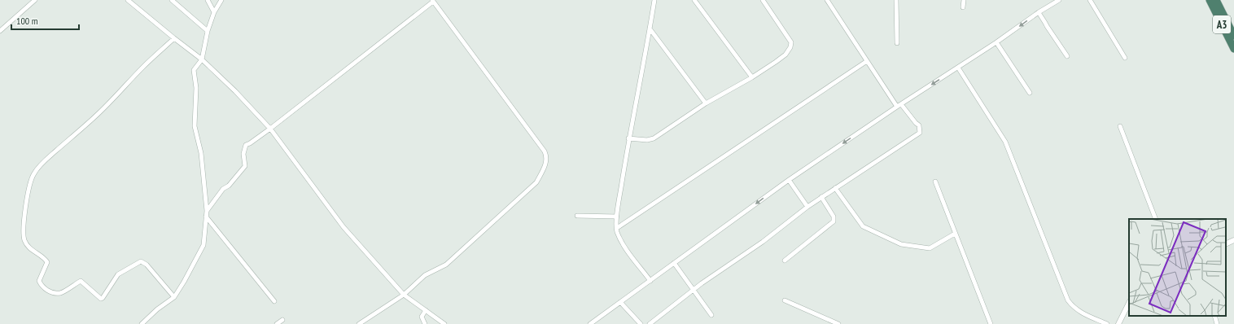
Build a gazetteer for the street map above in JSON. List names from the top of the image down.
{
  "streets": {
    "highway": ["A3"]
  },
  "scale_bar": "100 m"
}
